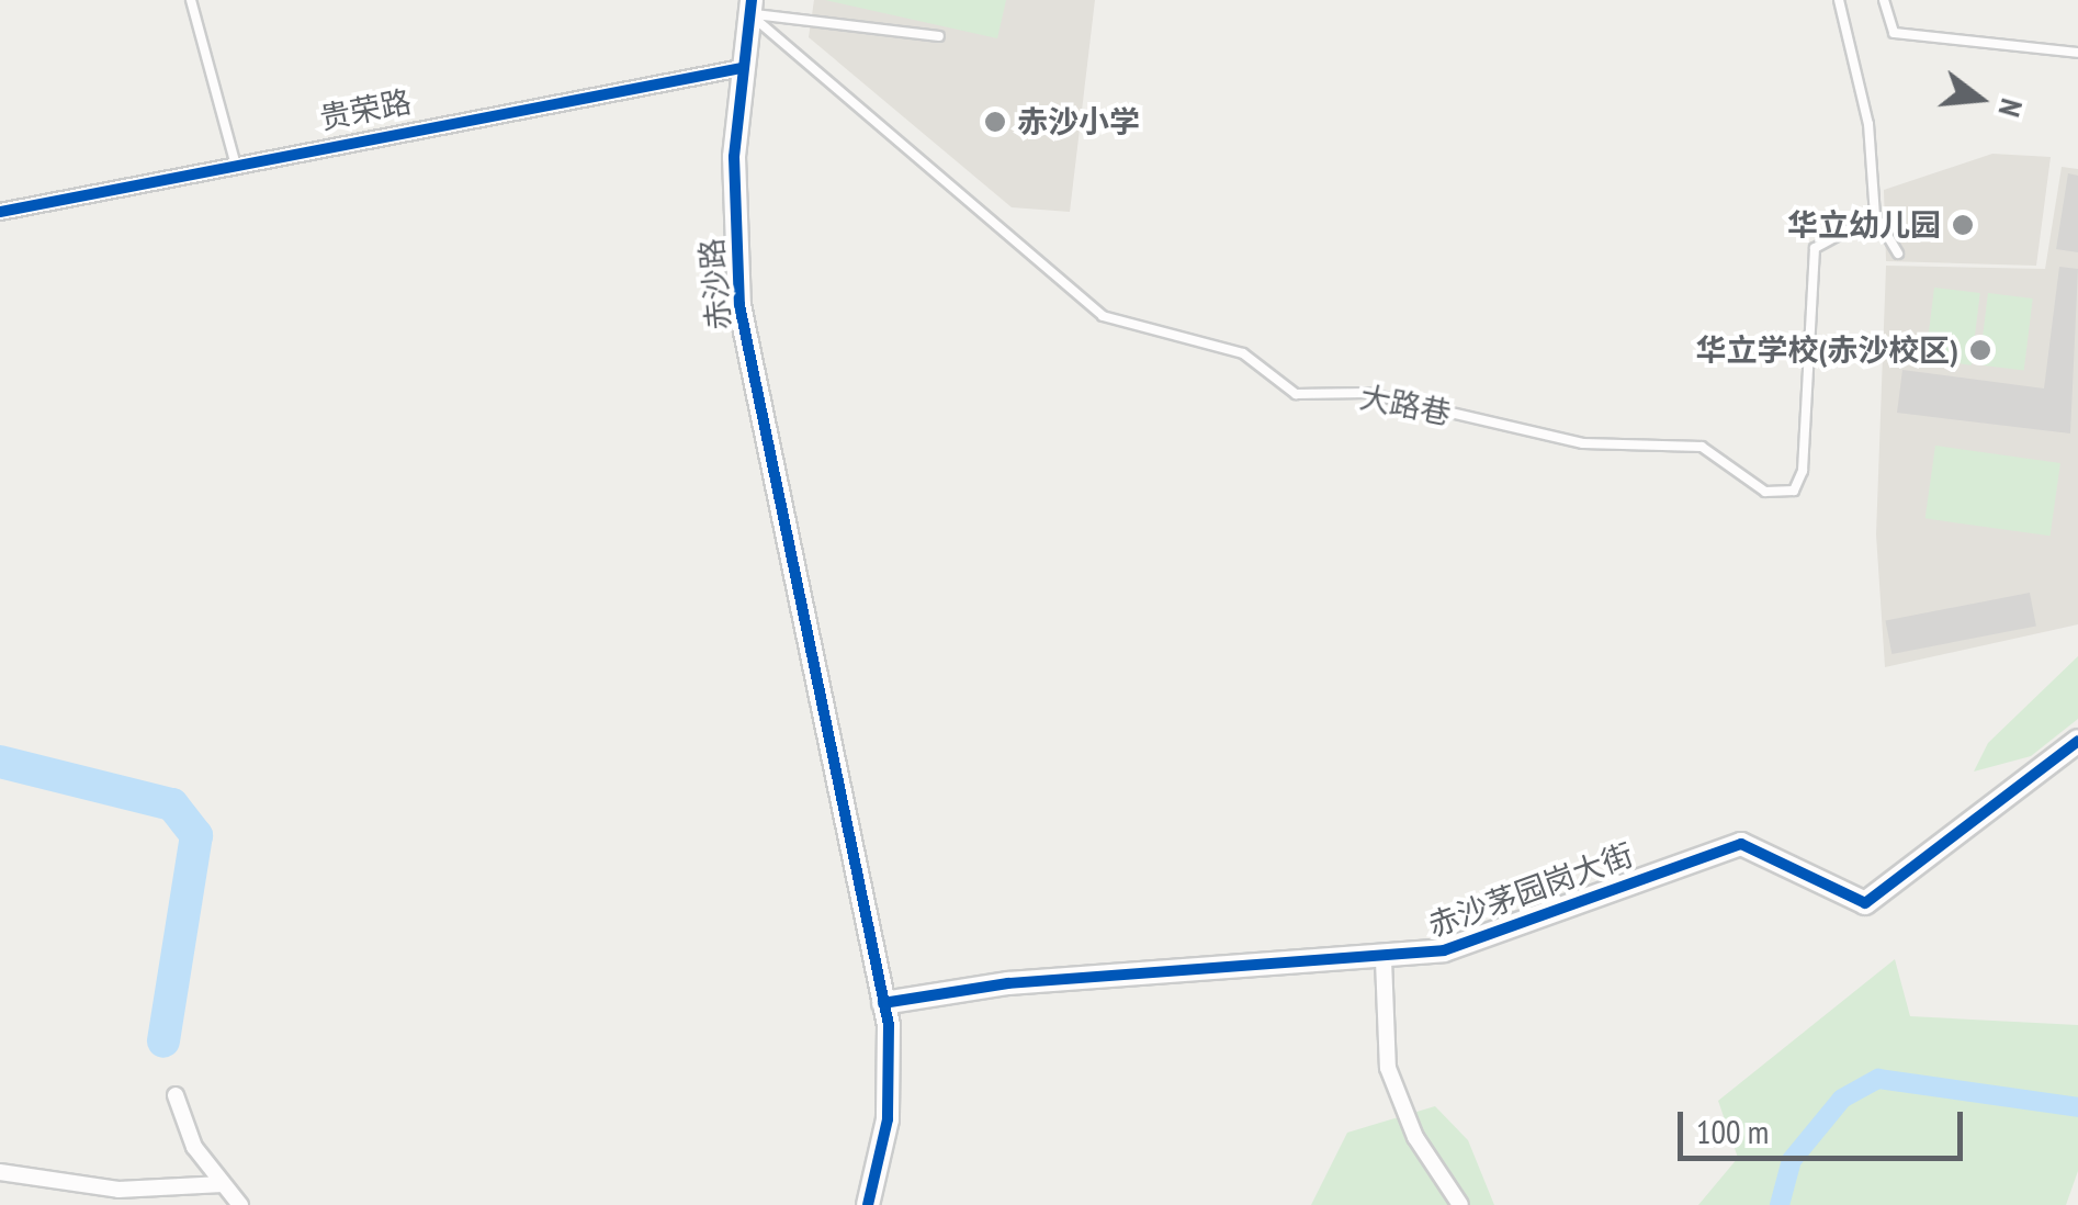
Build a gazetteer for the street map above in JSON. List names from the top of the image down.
{
  "streets": {
    "street": ["贵荣路", "赤沙路", "赤沙茅园岗大街"],
    "lane": ["大路巷"]
  },
  "crossings": [
    ["贵荣路", "赤沙路"],
    ["赤沙路", "大路巷"],
    ["赤沙路", "赤沙茅园岗大街"]
  ],
  "places": ["赤沙小学", "华立幼儿园", "华立学校(赤沙校区)"],
  "scale_bar": "100 m",
  "north": "right"
}
